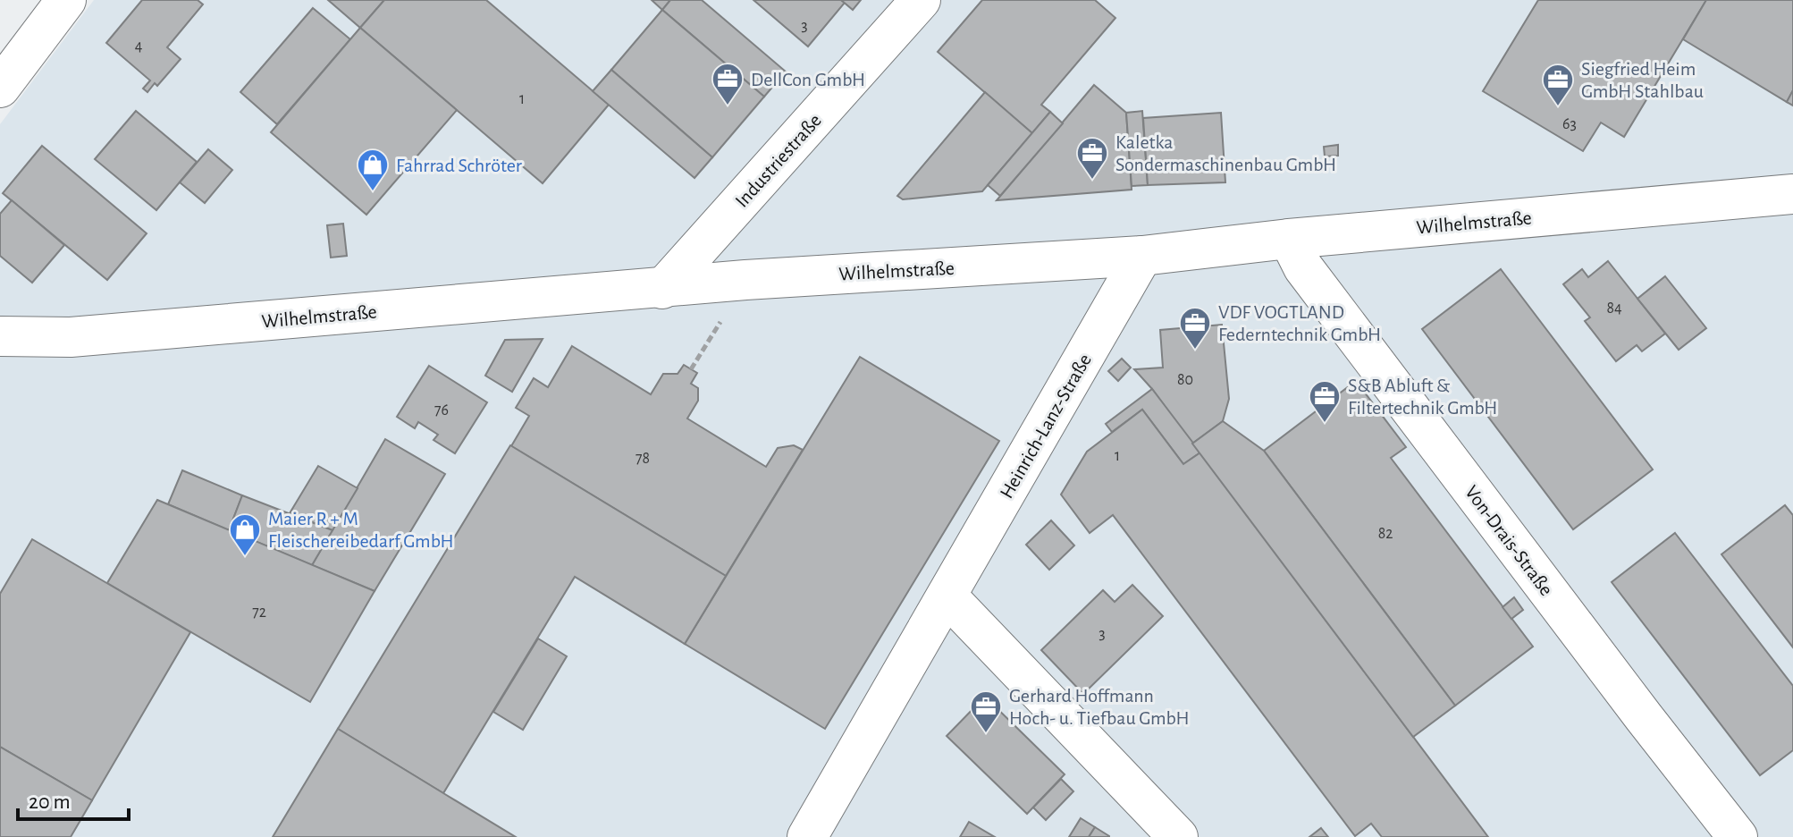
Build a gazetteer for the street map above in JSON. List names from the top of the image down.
{
  "streets": {
    "street": [
      "Industriestraße",
      "Wilhelmstraße",
      "Heinrich-Lanz-Straße",
      "Von-Drais-Straße"
    ]
  },
  "crossings": [
    ["Industriestraße", "Wilhelmstraße"],
    ["Wilhelmstraße", "Heinrich-Lanz-Straße"],
    ["Wilhelmstraße", "Von-Drais-Straße"]
  ],
  "places": {
    "office": [
      "DellCon GmbH",
      "Siegfried Heim GmbH Stahlbau",
      "Kaletka Sondermaschinenbau GmbH",
      "VDF VOGTLAND Federntechnik GmbH",
      "S&B Abluft & Filtertechnik GmbH",
      "Gerhard Hoffmann Hoch- u. Tiefbau GmbH"
    ],
    "shop": ["Fahrrad Schröter", "Maier R + M Fleischereibedarf GmbH"]
  },
  "house_numbers": [
    "3",
    "4",
    "1",
    "63",
    "84",
    "80",
    "76",
    "1",
    "78",
    "82",
    "72",
    "3"
  ],
  "scale_bar": "20 m"
}
